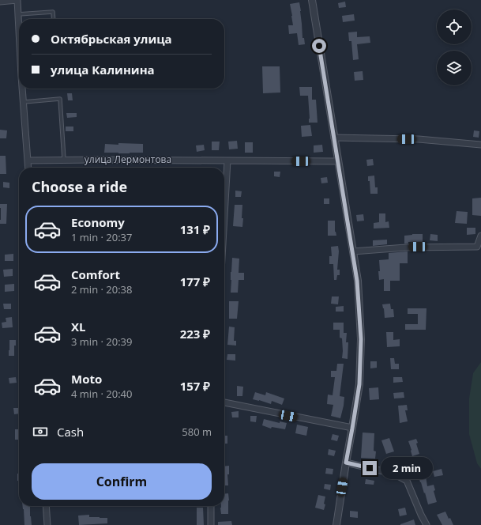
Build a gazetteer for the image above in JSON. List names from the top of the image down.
{
  "streets": {
    "street": ["улица Лермонтова"]
  },
  "page": {
    "banner": ["Октябрьская улица", "улица Калинина"],
    "heading": "Choose a ride",
    "list": [
      {
        "name": "Economy",
        "note": "1 min · 20:37",
        "value": "131 ₽"
      },
      {
        "name": "Comfort",
        "note": "2 min · 20:38",
        "value": "177 ₽"
      },
      {
        "name": "XL",
        "note": "3 min · 20:39",
        "value": "223 ₽"
      },
      {
        "name": "Moto",
        "note": "4 min · 20:40",
        "value": "157 ₽"
      }
    ],
    "pay": ["Cash", "580 m"],
    "bubble": "2 min",
    "buttons": "Confirm"
  }
}
